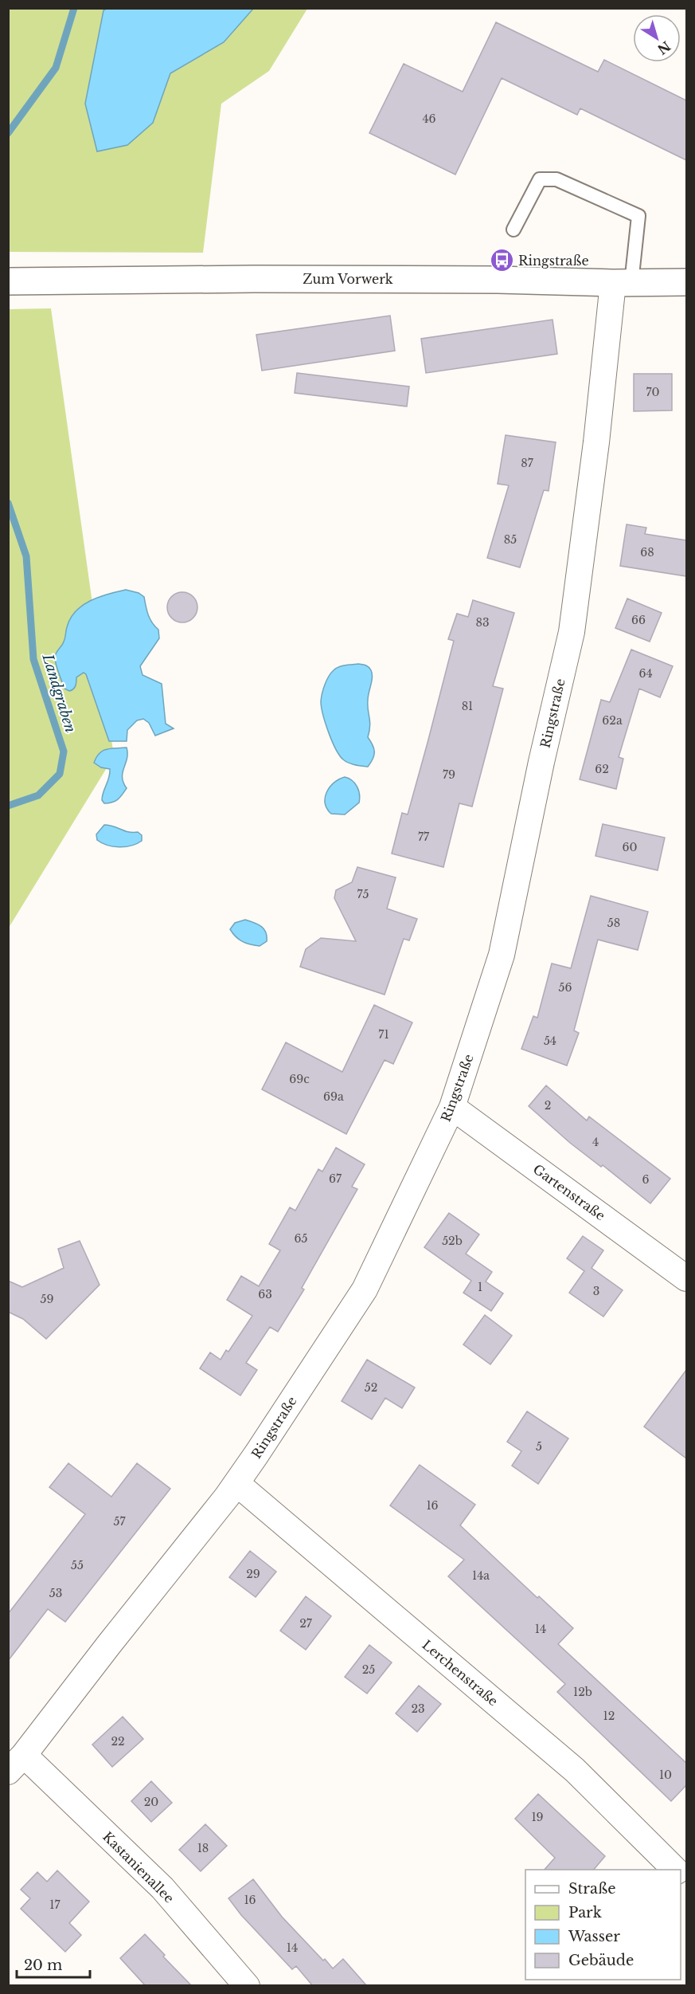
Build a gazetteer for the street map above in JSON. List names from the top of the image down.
{
  "streets": {
    "street": [
      "Zum Vorwerk",
      "Ringstraße",
      "Gartenstraße",
      "Lerchenstraße",
      "Kastanienallee"
    ]
  },
  "crossings": [
    ["Zum Vorwerk", "Ringstraße"],
    ["Ringstraße", "Gartenstraße"],
    ["Ringstraße", "Lerchenstraße"],
    ["Ringstraße", "Kastanienallee"]
  ],
  "water": ["Landgraben"],
  "places": {
    "bus stop": ["Ringstraße"]
  },
  "house_numbers": [
    "46",
    "70",
    "87",
    "85",
    "68",
    "66",
    "83",
    "64",
    "81",
    "62a",
    "62",
    "79",
    "77",
    "60",
    "75",
    "58",
    "56",
    "71",
    "54",
    "69c",
    "69a",
    "2",
    "4",
    "67",
    "6",
    "65",
    "52b",
    "1",
    "3",
    "63",
    "59",
    "52",
    "5",
    "16",
    "57",
    "55",
    "29",
    "14a",
    "53",
    "27",
    "14",
    "25",
    "12b",
    "23",
    "12",
    "22",
    "10",
    "20",
    "19",
    "18",
    "16",
    "17",
    "14"
  ],
  "legend": [
    "Straße",
    "Park",
    "Wasser",
    "Gebäude"
  ],
  "scale_bar": "20 m",
  "north": "bottom right"
}
